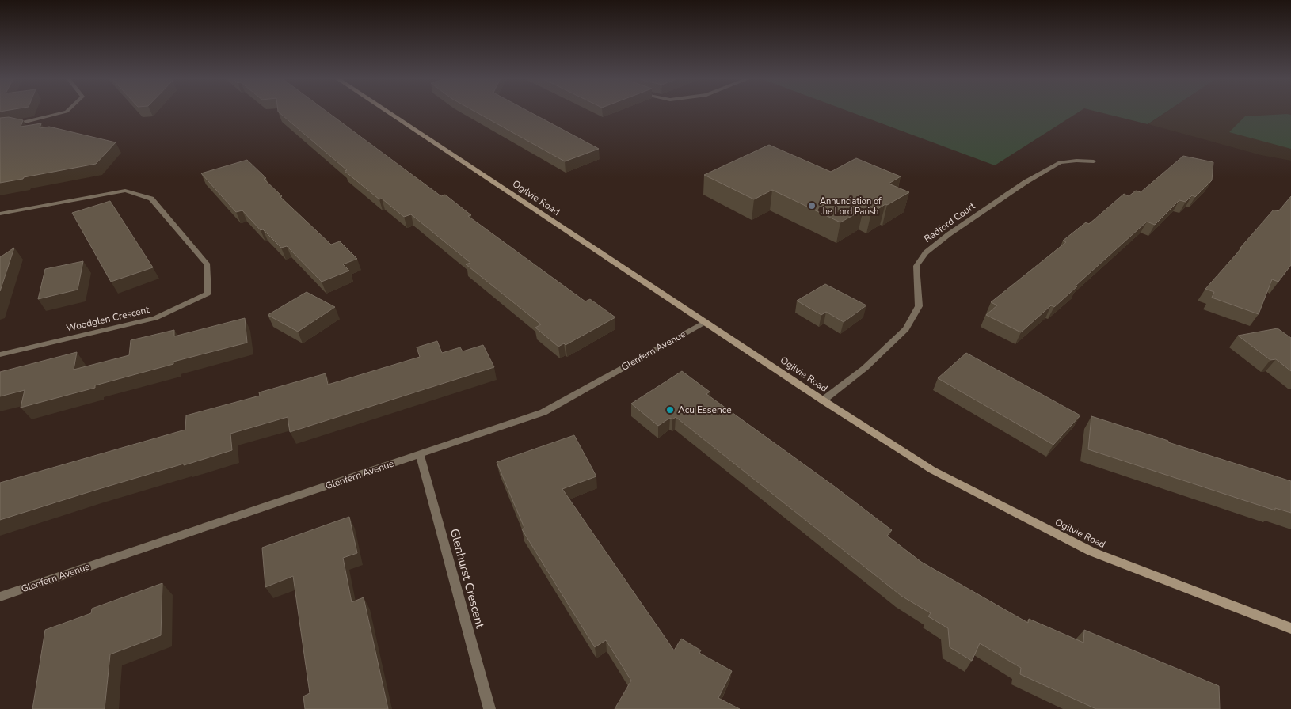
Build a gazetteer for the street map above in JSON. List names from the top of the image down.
{
  "streets": {
    "street": [
      "Ogilvie Road",
      "Radford Court",
      "Woodglen Crescent",
      "Glenfern Avenue",
      "Glenhurst Crescent"
    ]
  },
  "crossings": [
    ["Ogilvie Road", "Radford Court"],
    ["Ogilvie Road", "Glenfern Avenue"],
    ["Glenfern Avenue", "Glenhurst Crescent"]
  ],
  "places": ["Annunciation of the Lord Parish", "Acu Essence"]
}
